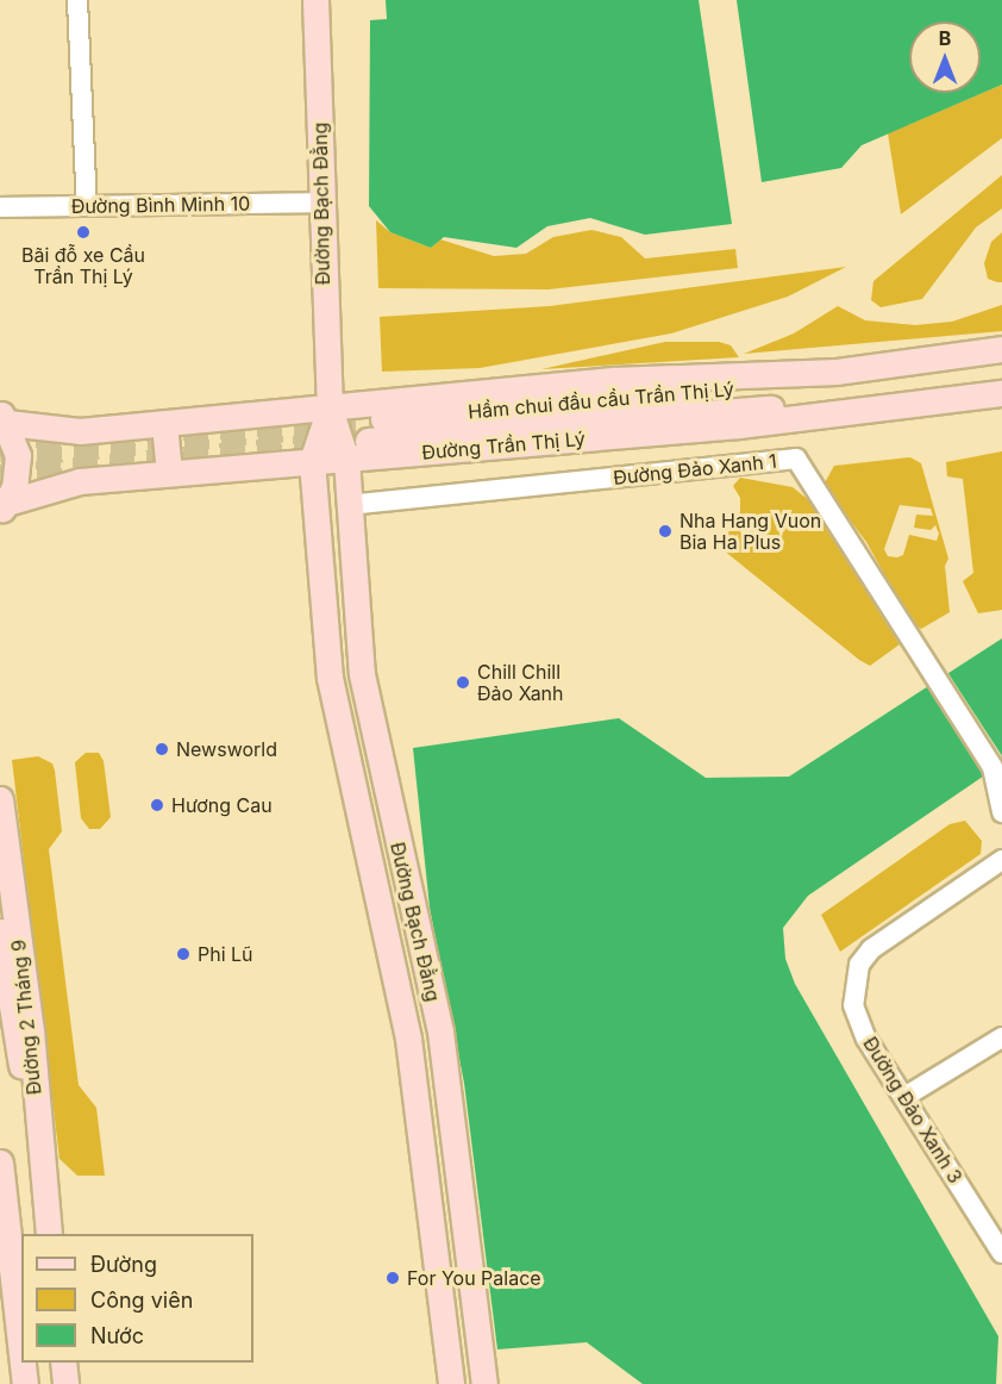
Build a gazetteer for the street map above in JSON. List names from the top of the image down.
{
  "streets": {
    "main road": [
      "Đường Bạch Đằng",
      "Hầm chui đầu cầu Trần Thị Lý",
      "Đường Trần Thị Lý",
      "Đường 2 Tháng 9"
    ],
    "street": ["Đường Bình Minh 10", "Đường Đảo Xanh 1", "Đường Đảo Xanh 3"]
  },
  "crossings": [
    ["Đường Bạch Đằng", "Đường Bình Minh 10"],
    ["Đường Bạch Đằng", "Đường Trần Thị Lý"],
    ["Đường Bạch Đằng", "Đường Đảo Xanh 1"],
    ["Hầm chui đầu cầu Trần Thị Lý", "Đường Trần Thị Lý"]
  ],
  "places": [
    "Bãi đỗ xe Cầu Trần Thị Lý",
    "Nha Hang Vuon Bia Ha Plus",
    "Chill Chill Đảo Xanh",
    "Newsworld",
    "Hương Cau",
    "Phi Lũ",
    "For You Palace"
  ],
  "legend": ["Đường", "Công viên", "Nước"],
  "north": "top"
}
